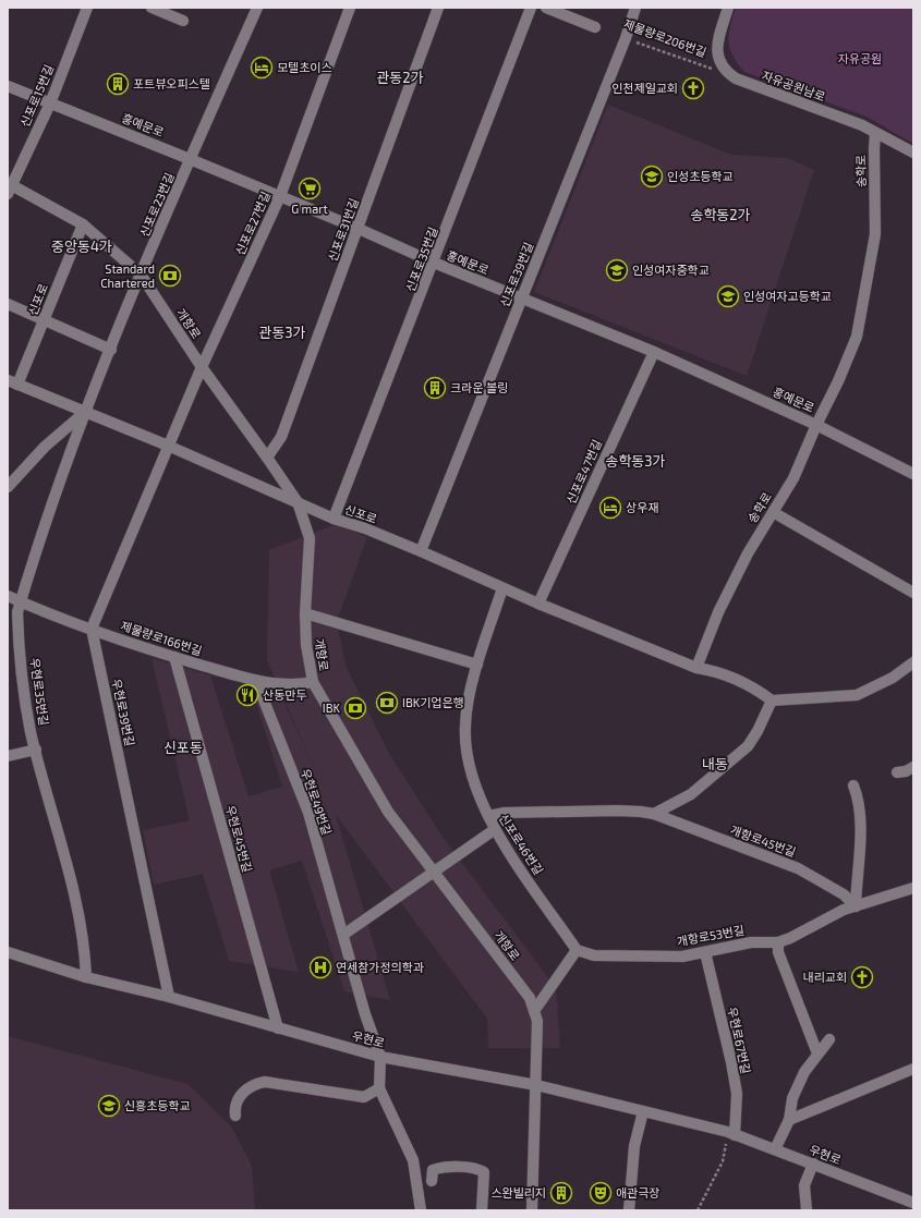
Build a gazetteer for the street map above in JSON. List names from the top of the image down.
{
  "streets": {
    "street": [
      "자유공원남로",
      "신포로15번길",
      "홍예문로",
      "송학로",
      "신포로23번길",
      "신포로27번길",
      "신포로31번길",
      "신포로35번길",
      "신포로39번길",
      "신포로",
      "개항로",
      "신포로47번길",
      "제물량로166번길",
      "우현로35번길",
      "우현로39번길",
      "우현로49번길",
      "우현로45번길",
      "개항로45번길",
      "신포로46번길",
      "개항로53번길",
      "우현로",
      "우현로67번길"
    ],
    "path": ["제물량로206번길"]
  },
  "crossings": [
    ["제물량로206번길", "자유공원남로"],
    ["제물량로206번길", "신포로39번길"],
    ["자유공원남로", "송학로"],
    ["신포로15번길", "홍예문로"],
    ["신포로15번길", "개항로"],
    ["홍예문로", "송학로"],
    ["홍예문로", "신포로23번길"],
    ["홍예문로", "신포로27번길"],
    ["홍예문로", "신포로31번길"],
    ["홍예문로", "신포로35번길"],
    ["홍예문로", "신포로39번길"],
    ["홍예문로", "신포로47번길"],
    ["송학로", "신포로"],
    ["신포로23번길", "신포로"],
    ["신포로23번길", "개항로"],
    ["신포로23번길", "우현로35번길"],
    ["신포로27번길", "신포로"],
    ["신포로27번길", "개항로"],
    ["신포로31번길", "개항로"],
    ["신포로35번길", "신포로"],
    ["신포로39번길", "신포로"],
    ["신포로", "개항로"],
    ["신포로", "신포로47번길"],
    ["신포로", "우현로35번길"],
    ["신포로", "신포로46번길"],
    ["개항로", "제물량로166번길"],
    ["개항로", "우현로"],
    ["제물량로166번길", "우현로35번길"],
    ["제물량로166번길", "우현로39번길"],
    ["제물량로166번길", "우현로49번길"],
    ["제물량로166번길", "우현로45번길"],
    ["우현로35번길", "우현로"],
    ["우현로39번길", "우현로"],
    ["우현로49번길", "우현로"],
    ["우현로45번길", "우현로"],
    ["개항로45번길", "신포로46번길"],
    ["개항로45번길", "개항로53번길"],
    ["신포로46번길", "개항로53번길"],
    ["개항로53번길", "우현로67번길"],
    ["우현로", "우현로67번길"]
  ],
  "districts": [
    "관동2가",
    "송학동2가",
    "중앙동4가",
    "관동3가",
    "송학동3가",
    "신포동",
    "내동"
  ],
  "parks": ["자유공원"],
  "places": {
    "hotel": ["모텔초이스", "상우재"],
    "building": ["포트뷰오피스텔", "크라운 볼링", "스완빌리지"],
    "church": ["인천제일교회", "내리교회"],
    "school or university": [
      "인성초등학교",
      "인성여자중학교",
      "인성여자고등학교",
      "신흥초등학교"
    ],
    "supermarket": ["G mart"],
    "bank": ["Standard Chartered", "IBK기업은행", "IBK"],
    "restaurant": ["산동만두"],
    "hospital": ["연세참가정의학과"],
    "theatre": ["애관극장"]
  }
}
